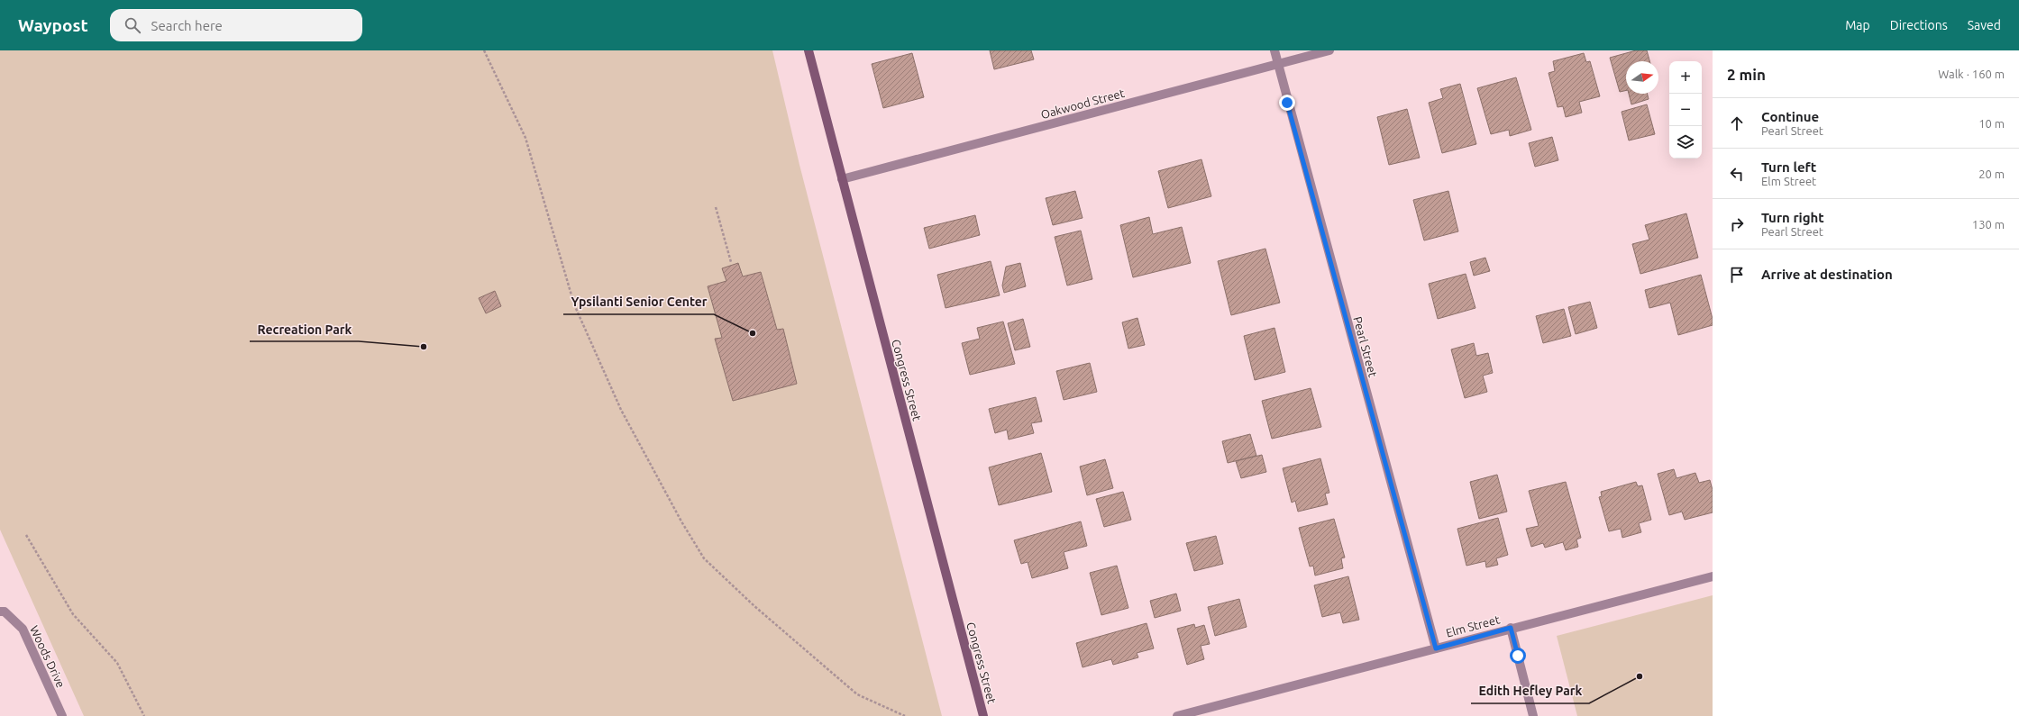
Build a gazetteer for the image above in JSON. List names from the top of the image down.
{
  "streets": {
    "street": [
      "Oakwood Street",
      "Pearl Street",
      "Congress Street",
      "Elm Street",
      "Woods Drive"
    ]
  },
  "crossings": [
    ["Oakwood Street", "Pearl Street"],
    ["Oakwood Street", "Congress Street"],
    ["Pearl Street", "Elm Street"]
  ],
  "places": ["Ypsilanti Senior Center", "Recreation Park", "Edith Hefley Park"],
  "north": "right",
  "page": {
    "header": "Waypost",
    "search": "Search here",
    "nav": ["Map", "Directions", "Saved"],
    "heading": ["2 min", "Walk · 160 m"],
    "map_buttons": ["+", "−"],
    "list": [
      ["Continue", "Pearl Street", "10 m"],
      ["Turn left", "Elm Street", "20 m"],
      ["Turn right", "Pearl Street", "130 m"],
      "Arrive at destination"
    ]
  }
}
